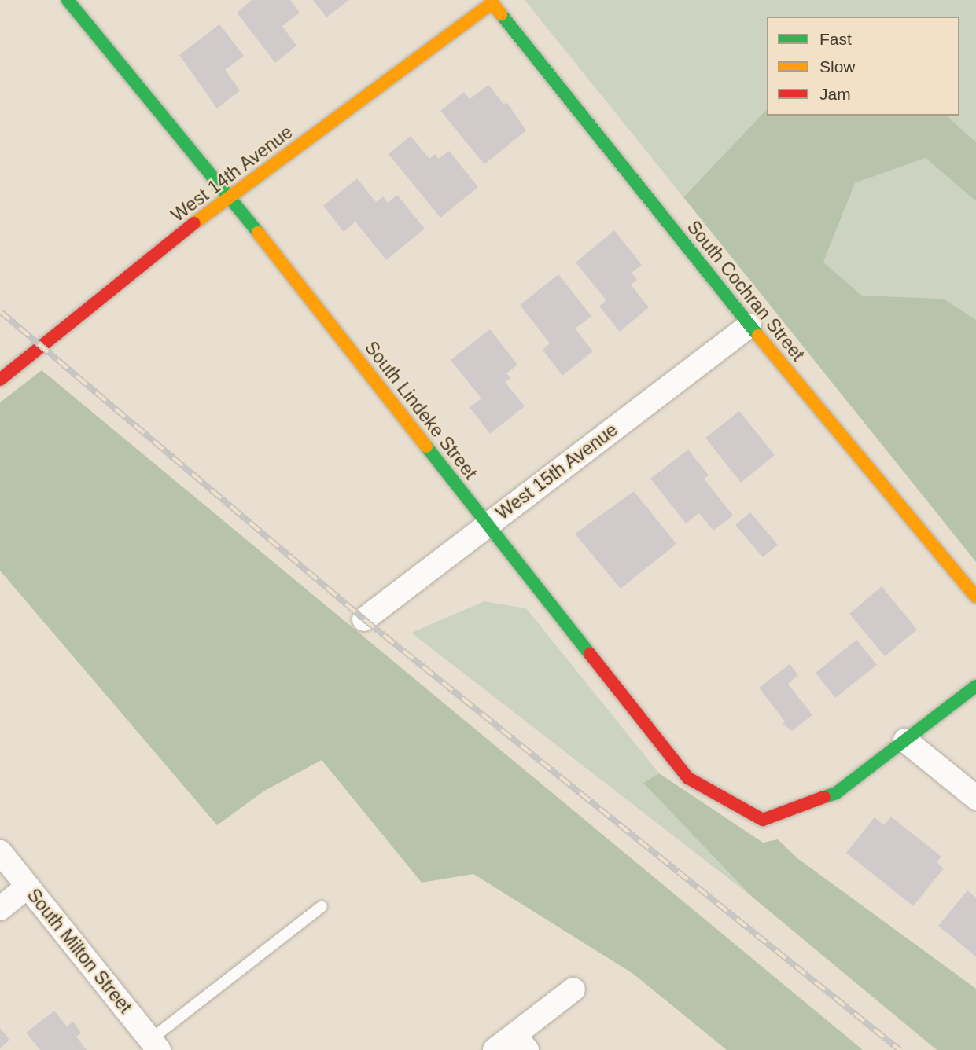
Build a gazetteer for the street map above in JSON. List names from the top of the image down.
{
  "streets": {
    "street": [
      "West 14th Avenue",
      "South Cochran Street",
      "South Lindeke Street",
      "West 15th Avenue",
      "South Milton Street"
    ]
  },
  "crossings": [
    ["West 14th Avenue", "South Cochran Street"],
    ["West 14th Avenue", "South Lindeke Street"],
    ["South Cochran Street", "West 15th Avenue"],
    ["South Lindeke Street", "West 15th Avenue"]
  ],
  "legend": ["Fast", "Slow", "Jam"]
}
